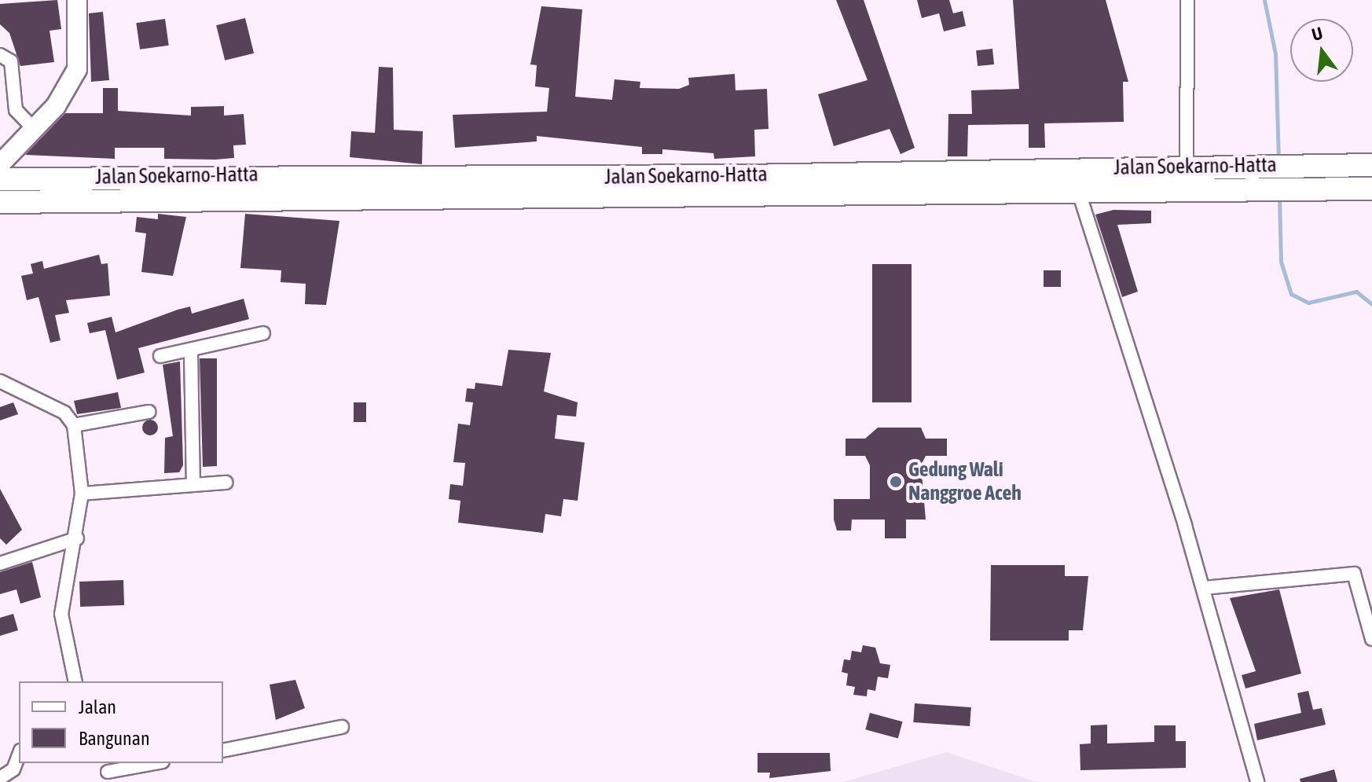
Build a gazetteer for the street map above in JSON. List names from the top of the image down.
{
  "streets": {
    "highway": ["Jalan Soekarno-Hatta"]
  },
  "places": ["Gedung Wali Nanggroe Aceh"],
  "legend": ["Jalan", "Bangunan"],
  "north": "top"
}
